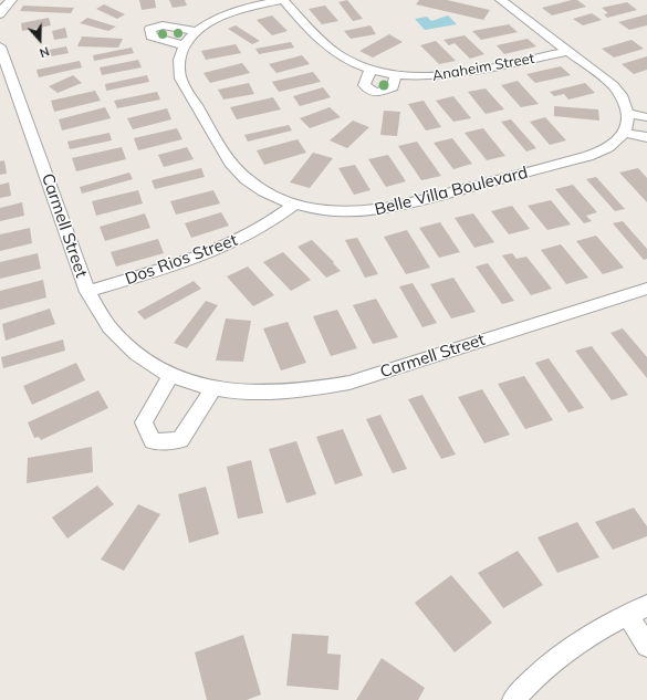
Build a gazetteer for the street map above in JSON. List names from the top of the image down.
{
  "streets": {
    "street": [
      "Anaheim Street",
      "Belle Villa Boulevard",
      "Carmell Street",
      "Dos Rios Street"
    ]
  },
  "crossings": [
    ["Anaheim Street", "Belle Villa Boulevard"],
    ["Belle Villa Boulevard", "Dos Rios Street"],
    ["Carmell Street", "Dos Rios Street"]
  ],
  "north": "bottom"
}
